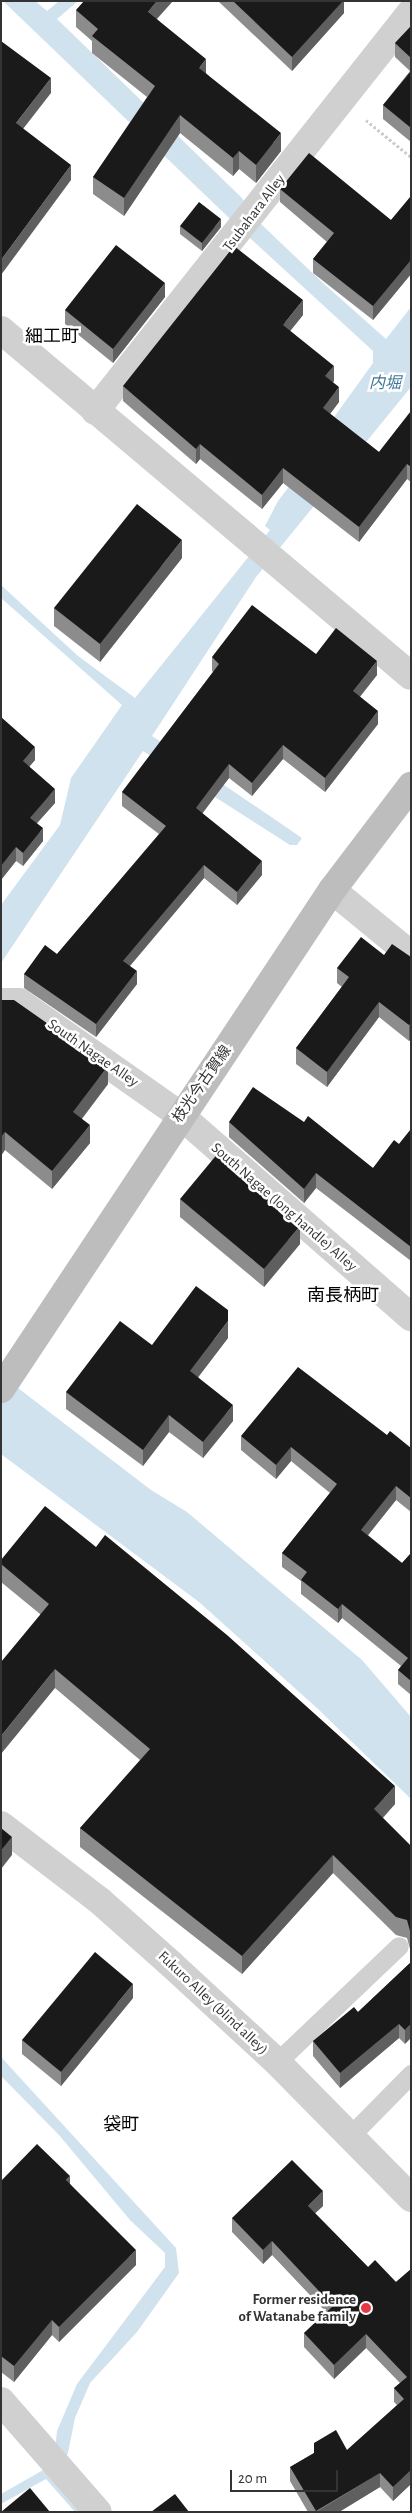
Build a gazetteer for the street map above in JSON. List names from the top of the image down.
{
  "streets": {
    "main road": ["枝光今古賀線"],
    "street": [
      "Tsubahara Alley",
      "South Nagae Alley",
      "South Nagae (long handle) Alley",
      "Fukuro Alley (blind alley)"
    ]
  },
  "crossings": [
    ["South Nagae Alley", "枝光今古賀線"],
    ["South Nagae Alley", "South Nagae (long handle) Alley"],
    ["枝光今古賀線", "South Nagae (long handle) Alley"]
  ],
  "districts": ["細工町", "南長柄町", "袋町"],
  "water": ["内堀"],
  "places": ["Former residence of Watanabe family"],
  "scale_bar": "20 m"
}
